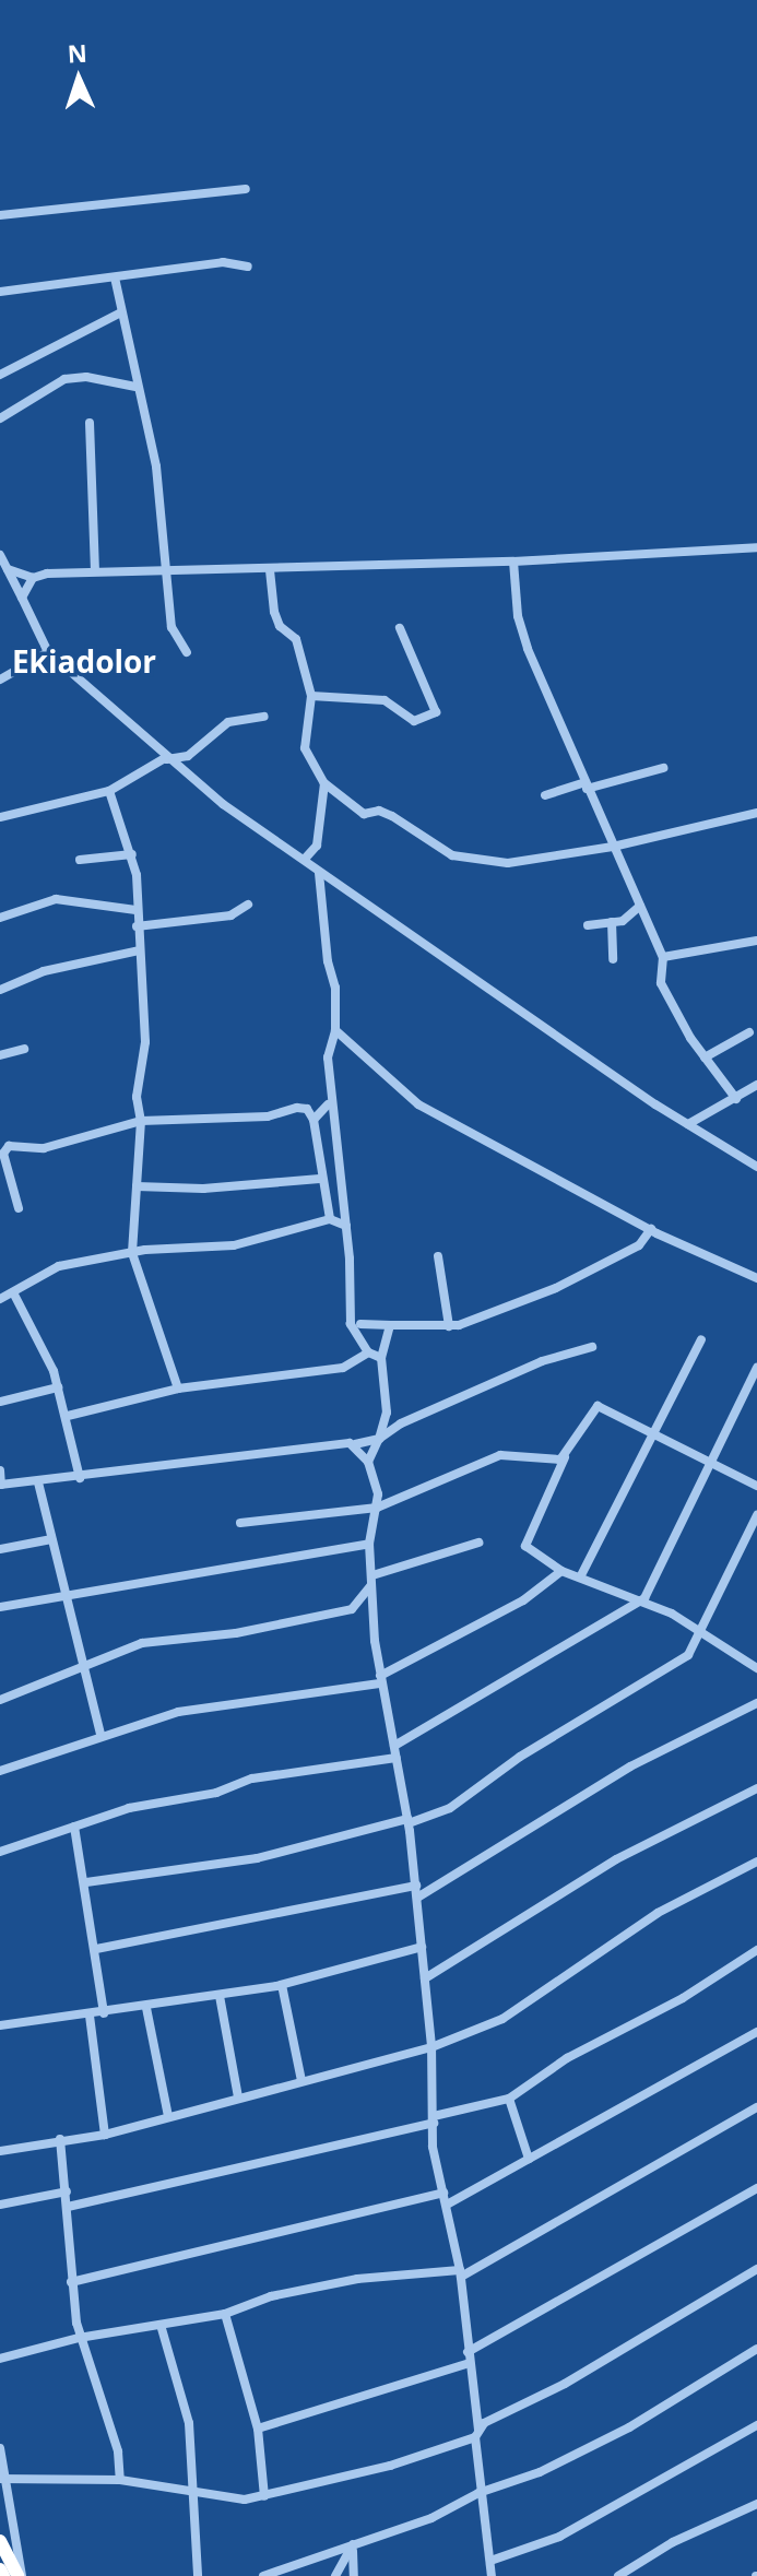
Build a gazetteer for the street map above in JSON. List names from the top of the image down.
{
  "districts": ["Ekiadolor"],
  "north": "top"
}
